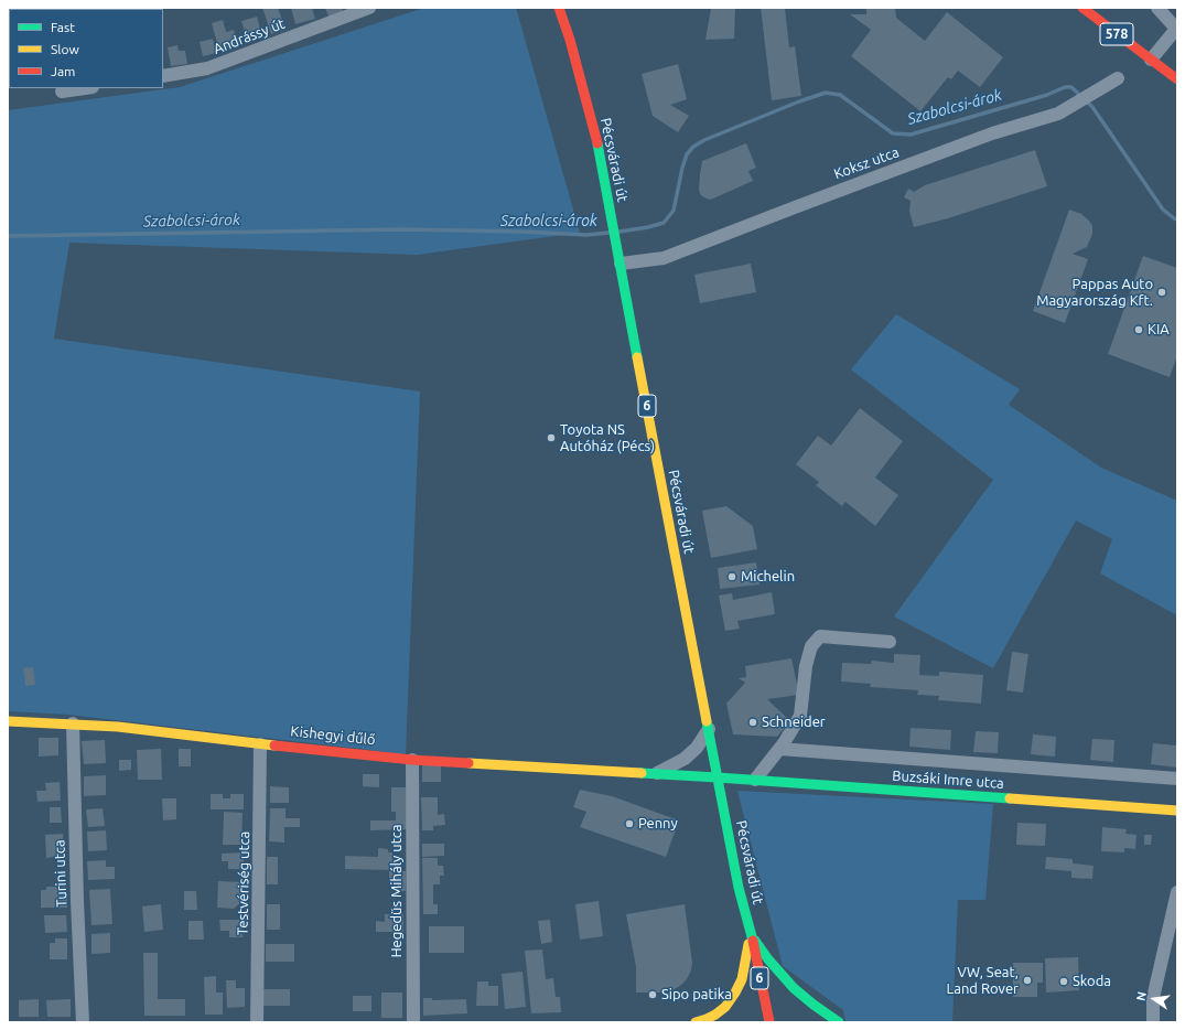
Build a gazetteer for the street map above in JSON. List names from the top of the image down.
{
  "streets": {
    "main road": [
      "578",
      "Pécsváradi út",
      "6",
      "Kishegyi dűlő",
      "Buzsáki Imre utca"
    ],
    "street": [
      "Andrássy út",
      "Koksz utca",
      "Turini utca",
      "Testvériség utca",
      "Hegedüs Mihály utca"
    ]
  },
  "crossings": [
    ["Pécsváradi út", "Koksz utca"],
    ["Pécsváradi út", "Kishegyi dűlő"],
    ["Pécsváradi út", "Buzsáki Imre utca"],
    ["Kishegyi dűlő", "Buzsáki Imre utca"],
    ["Kishegyi dűlő", "Turini utca"],
    ["Kishegyi dűlő", "Testvériség utca"],
    ["Kishegyi dűlő", "Hegedüs Mihály utca"]
  ],
  "water": ["Szabolcsi-árok"],
  "places": [
    "Pappas Auto Magyarország Kft.",
    "KIA",
    "Toyota NS Autóház (Pécs)",
    "Michelin",
    "Schneider",
    "Penny",
    "VW, Seat, Land Rover",
    "Skoda",
    "Sipo patika"
  ],
  "legend": ["Fast", "Slow", "Jam"],
  "north": "left"
}
